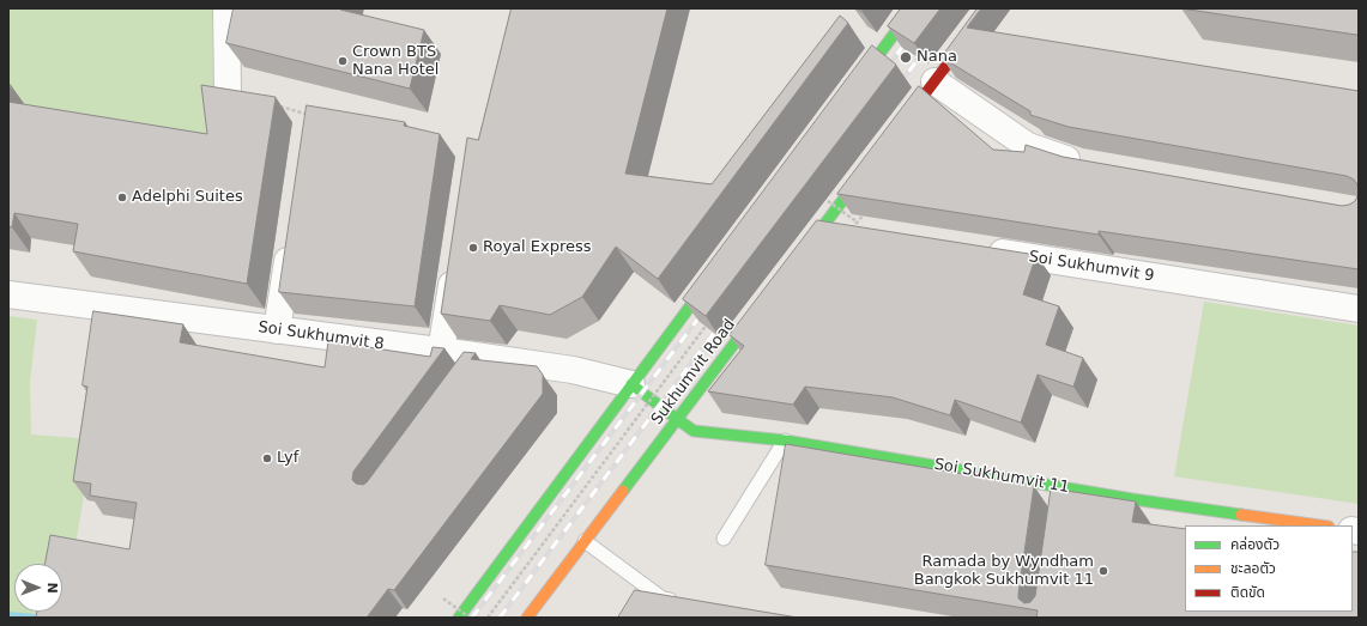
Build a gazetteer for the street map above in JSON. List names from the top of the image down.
{
  "streets": {
    "main road": ["Sukhumvit Road", "Soi Sukhumvit 11"],
    "street": ["Soi Sukhumvit 9", "Soi Sukhumvit 8"]
  },
  "crossings": [
    ["Soi Sukhumvit 8", "Soi Sukhumvit 11"],
    ["Sukhumvit Road", "Soi Sukhumvit 11"]
  ],
  "places": [
    "Nana",
    "Crown BTS Nana Hotel",
    "Adelphi Suites",
    "Royal Express",
    "Lyf",
    "Ramada by Wyndham Bangkok Sukhumvit 11"
  ],
  "legend": ["คล่องตัว", "ชะลอตัว", "ติดขัด"],
  "north": "right"
}
